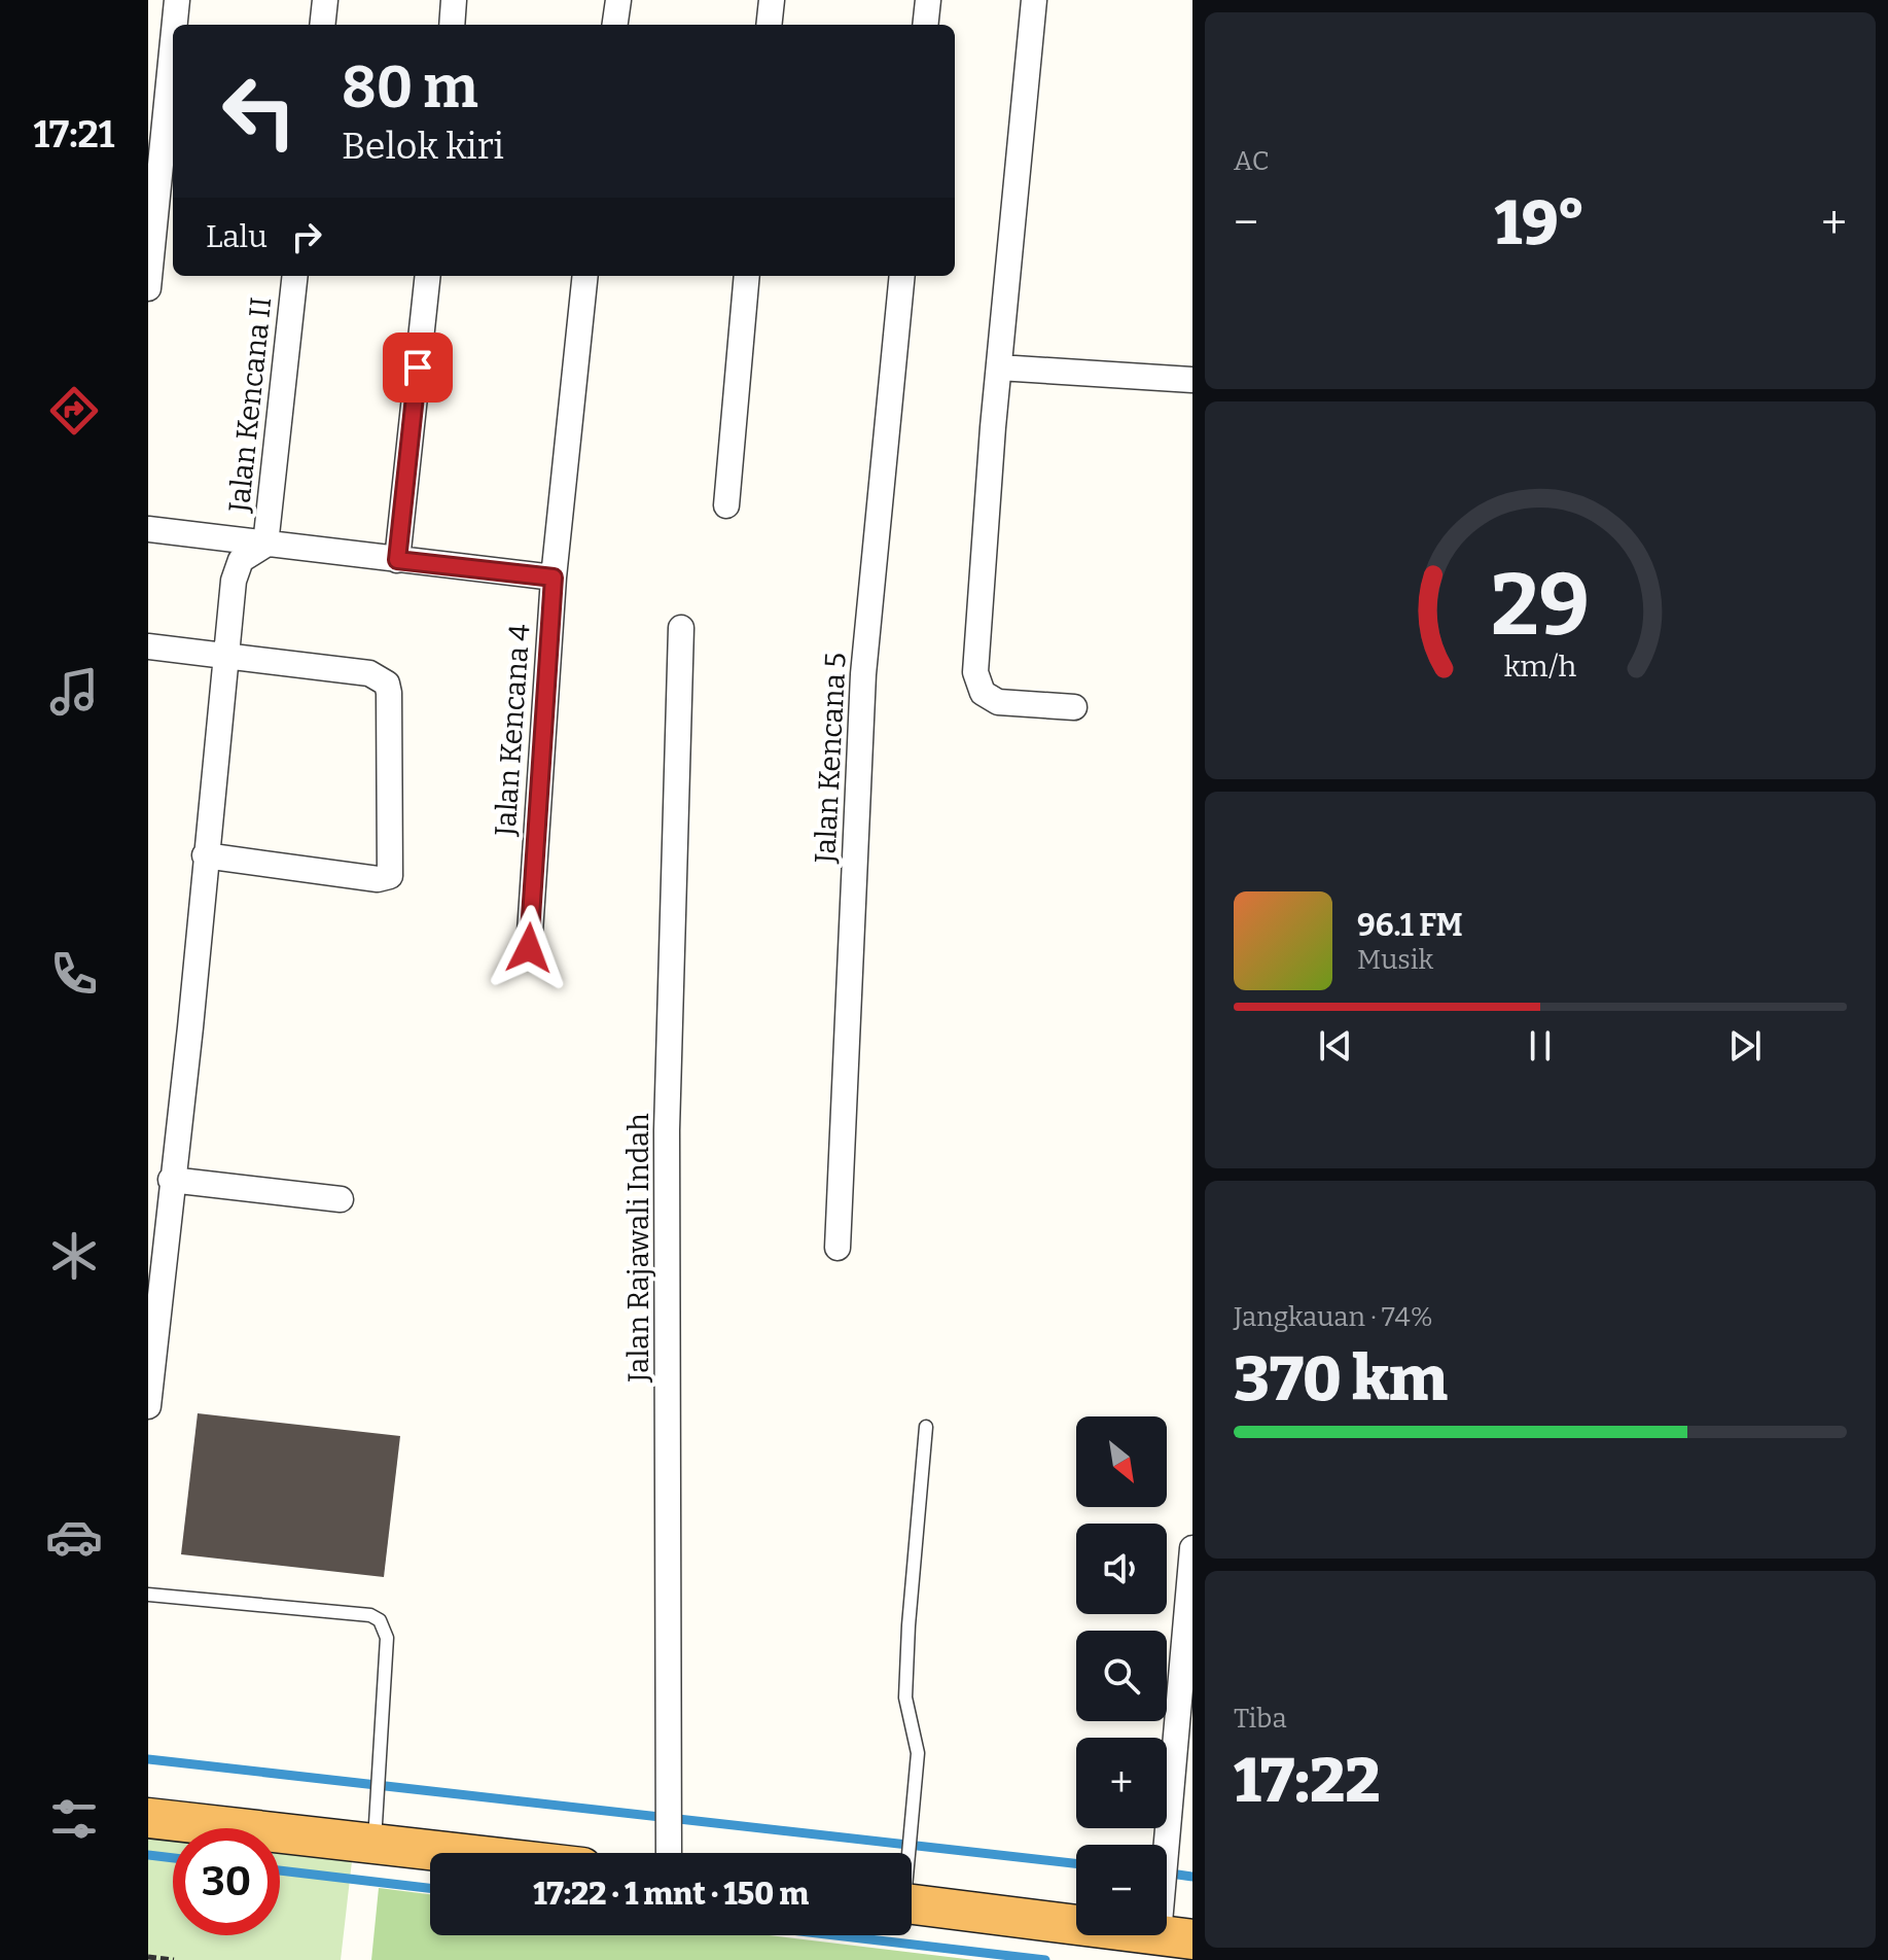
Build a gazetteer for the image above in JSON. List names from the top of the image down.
{
  "streets": {
    "street": [
      "Jalan Kencana II",
      "Jalan Kencana 4",
      "Jalan Kencana 5",
      "Jalan Rajawali Indah"
    ]
  },
  "north": "bottom right",
  "page": {
    "tabs": "17:21",
    "tile": [
      "AC",
      ["Jangkauan · 74%", "370 km"],
      ["Tiba", "17:22"]
    ],
    "turn": ["80 m", "Belok kiri"],
    "heat": ["−", "19°", "+"],
    "then": "Lalu",
    "song": ["96.1 FM", "Musik"],
    "map_buttons": ["+", "−"],
    "limit": "30",
    "trip": "17:22 · 1 mnt · 150 m",
    "gauge": ["29", "km/h"]
  }
}
